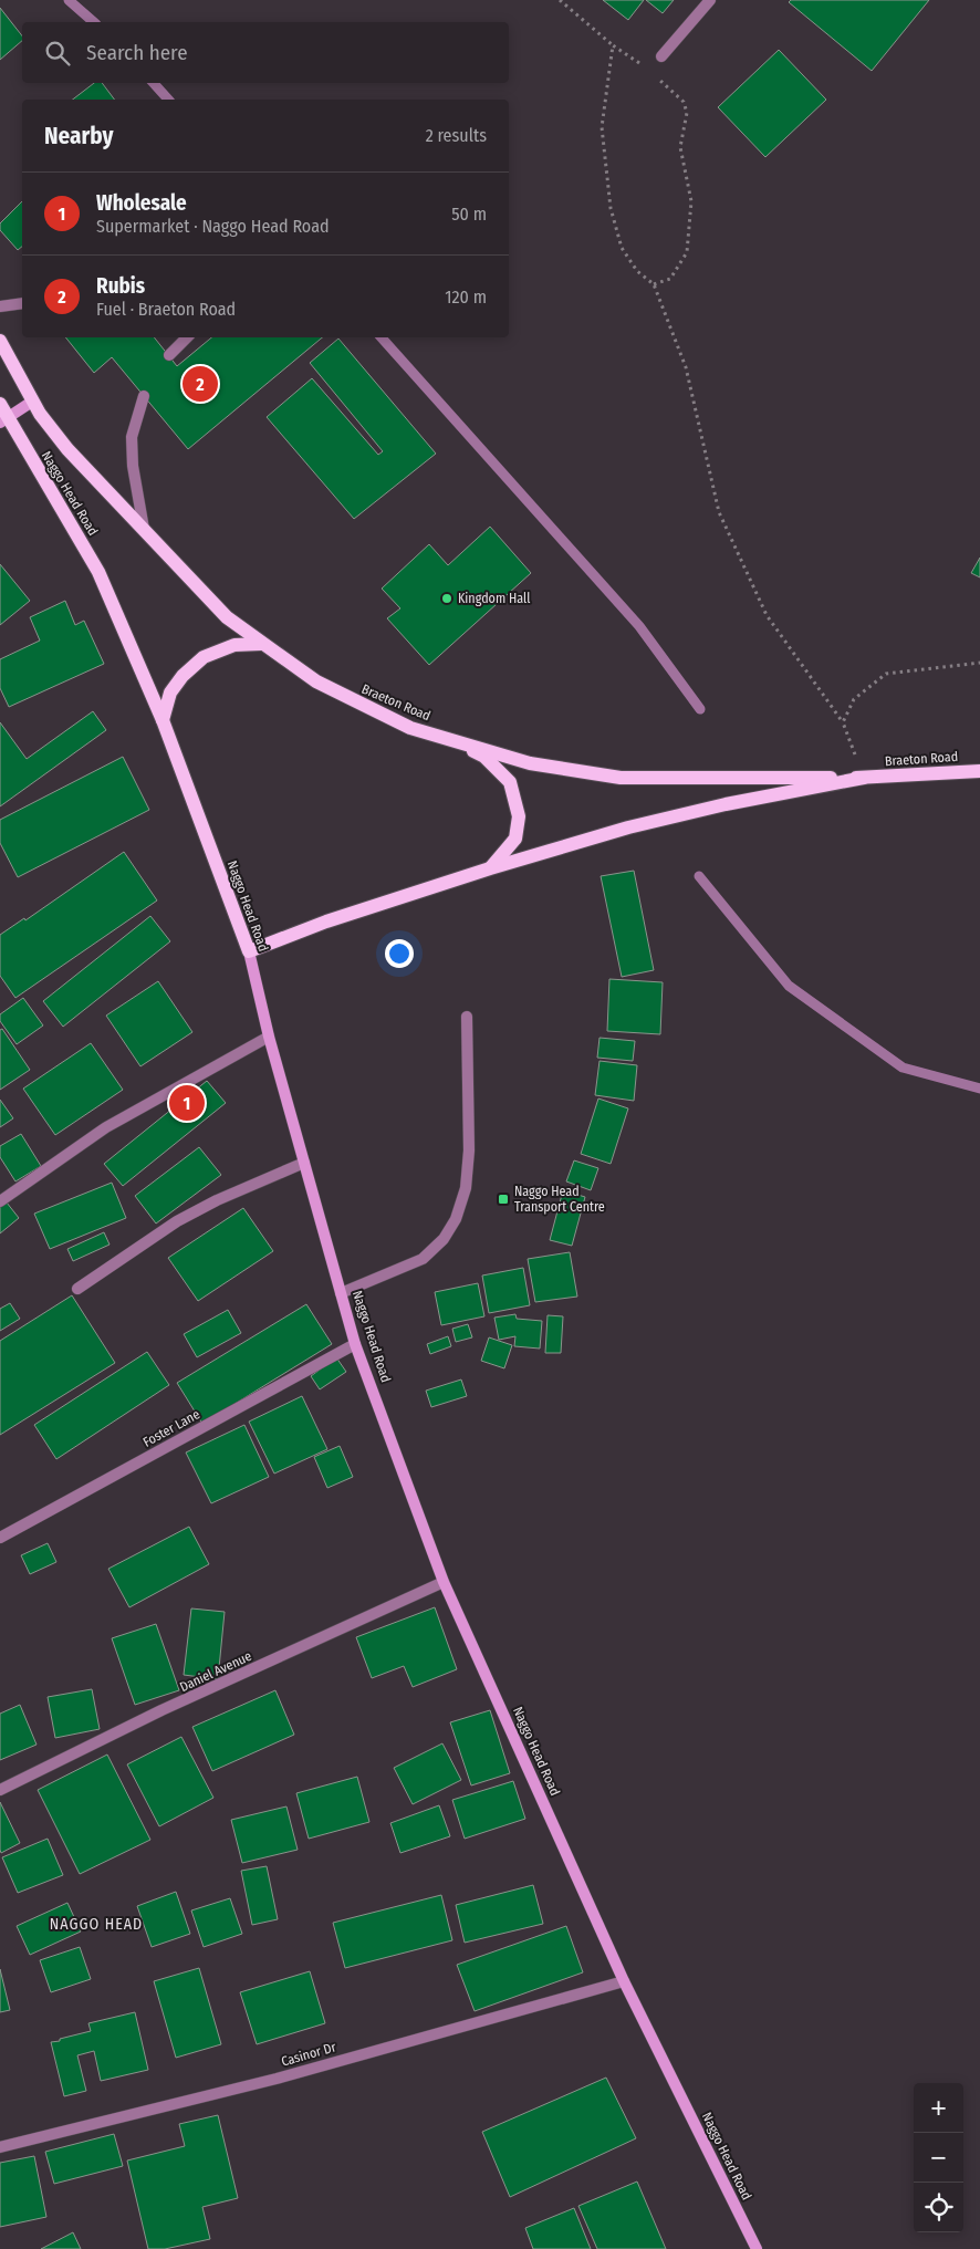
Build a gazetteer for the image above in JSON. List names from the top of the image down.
{
  "streets": {
    "main road": ["Naggo Head Road", "Braeton Road"],
    "street": ["Foster Lane", "Daniel Avenue", "Casinor Dr"]
  },
  "crossings": [
    ["Naggo Head Road", "Braeton Road"],
    ["Naggo Head Road", "Foster Lane"],
    ["Naggo Head Road", "Daniel Avenue"],
    ["Naggo Head Road", "Casinor Dr"]
  ],
  "districts": ["NAGGO HEAD"],
  "places": {
    "other": ["Kingdom Hall"],
    "transit": ["Naggo Head Transport Centre"]
  },
  "page": {
    "search": "Search here",
    "heading": ["Nearby", "2 results"],
    "list": [
      {
        "mark": "1",
        "name": "Wholesale",
        "note": "Supermarket · Naggo Head Road",
        "value": "50 m"
      },
      {
        "mark": "2",
        "name": "Rubis",
        "note": "Fuel · Braeton Road",
        "value": "120 m"
      }
    ],
    "pins": ["2", "1"],
    "map_buttons": ["+", "−"]
  }
}
